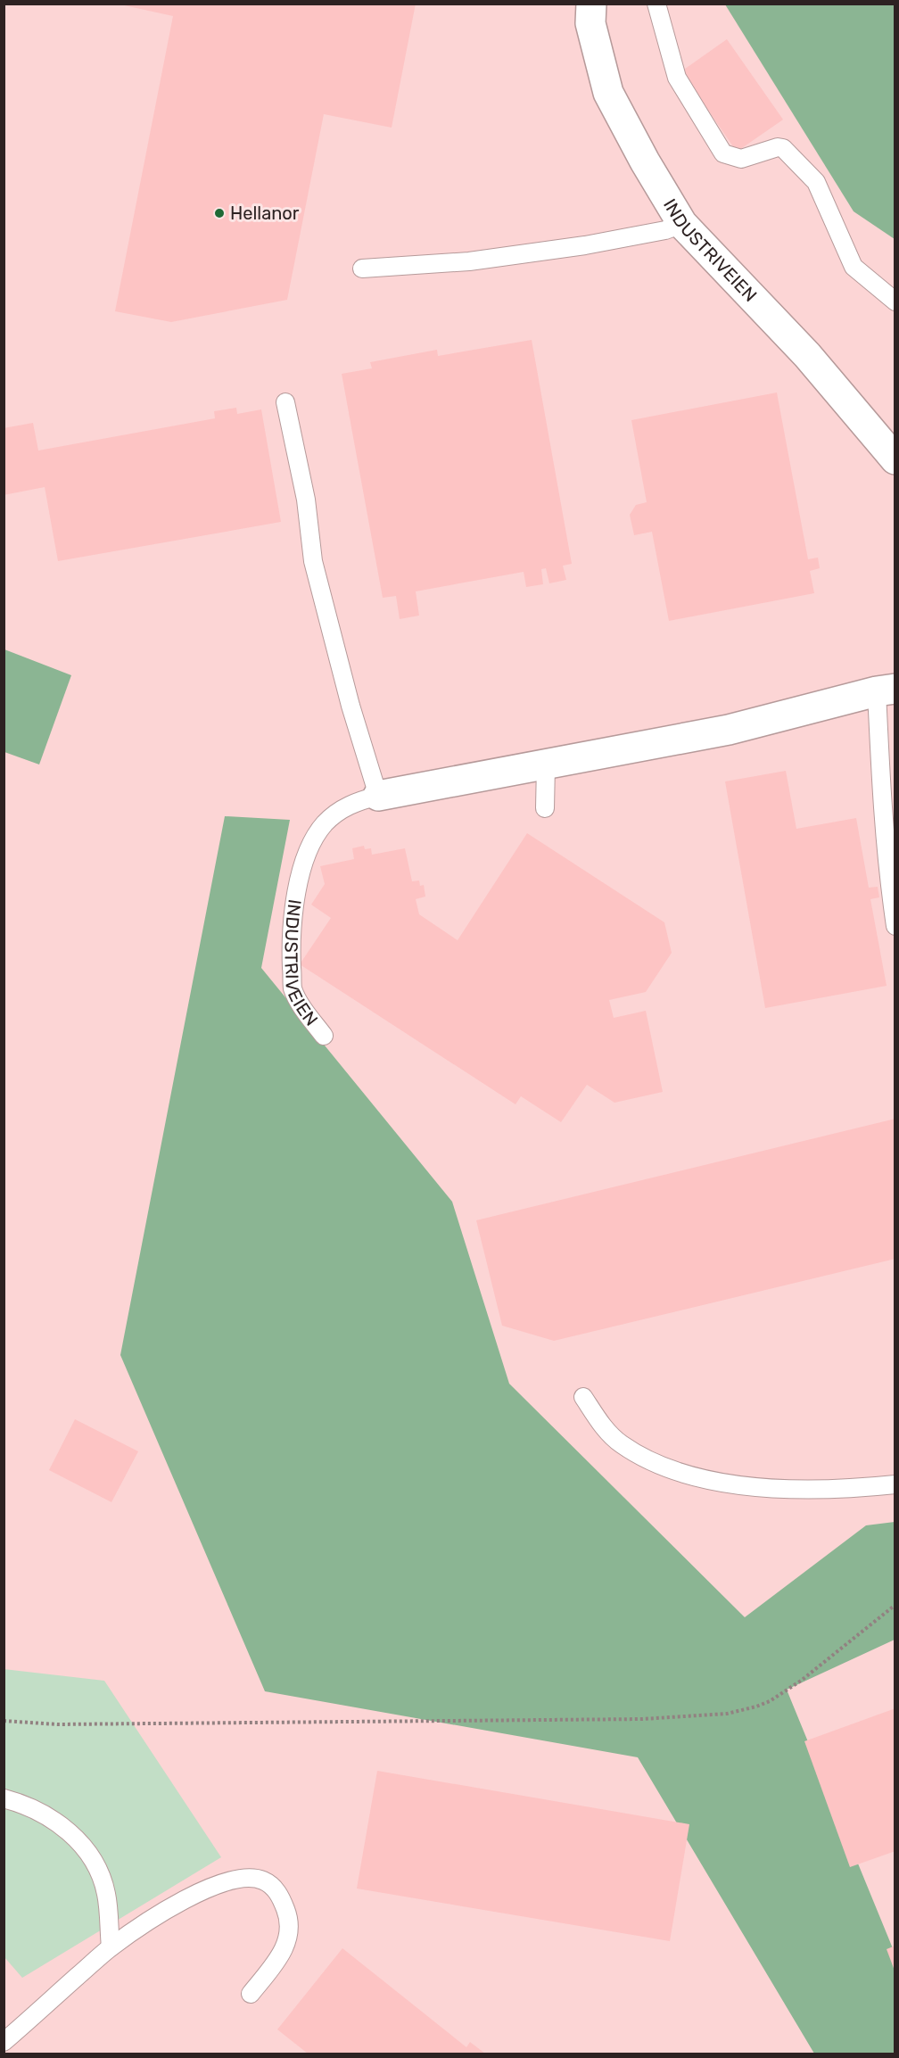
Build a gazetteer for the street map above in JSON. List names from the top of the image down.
{
  "streets": {
    "street": ["INDUSTRIVEIEN"]
  },
  "places": ["Hellanor"]
}
